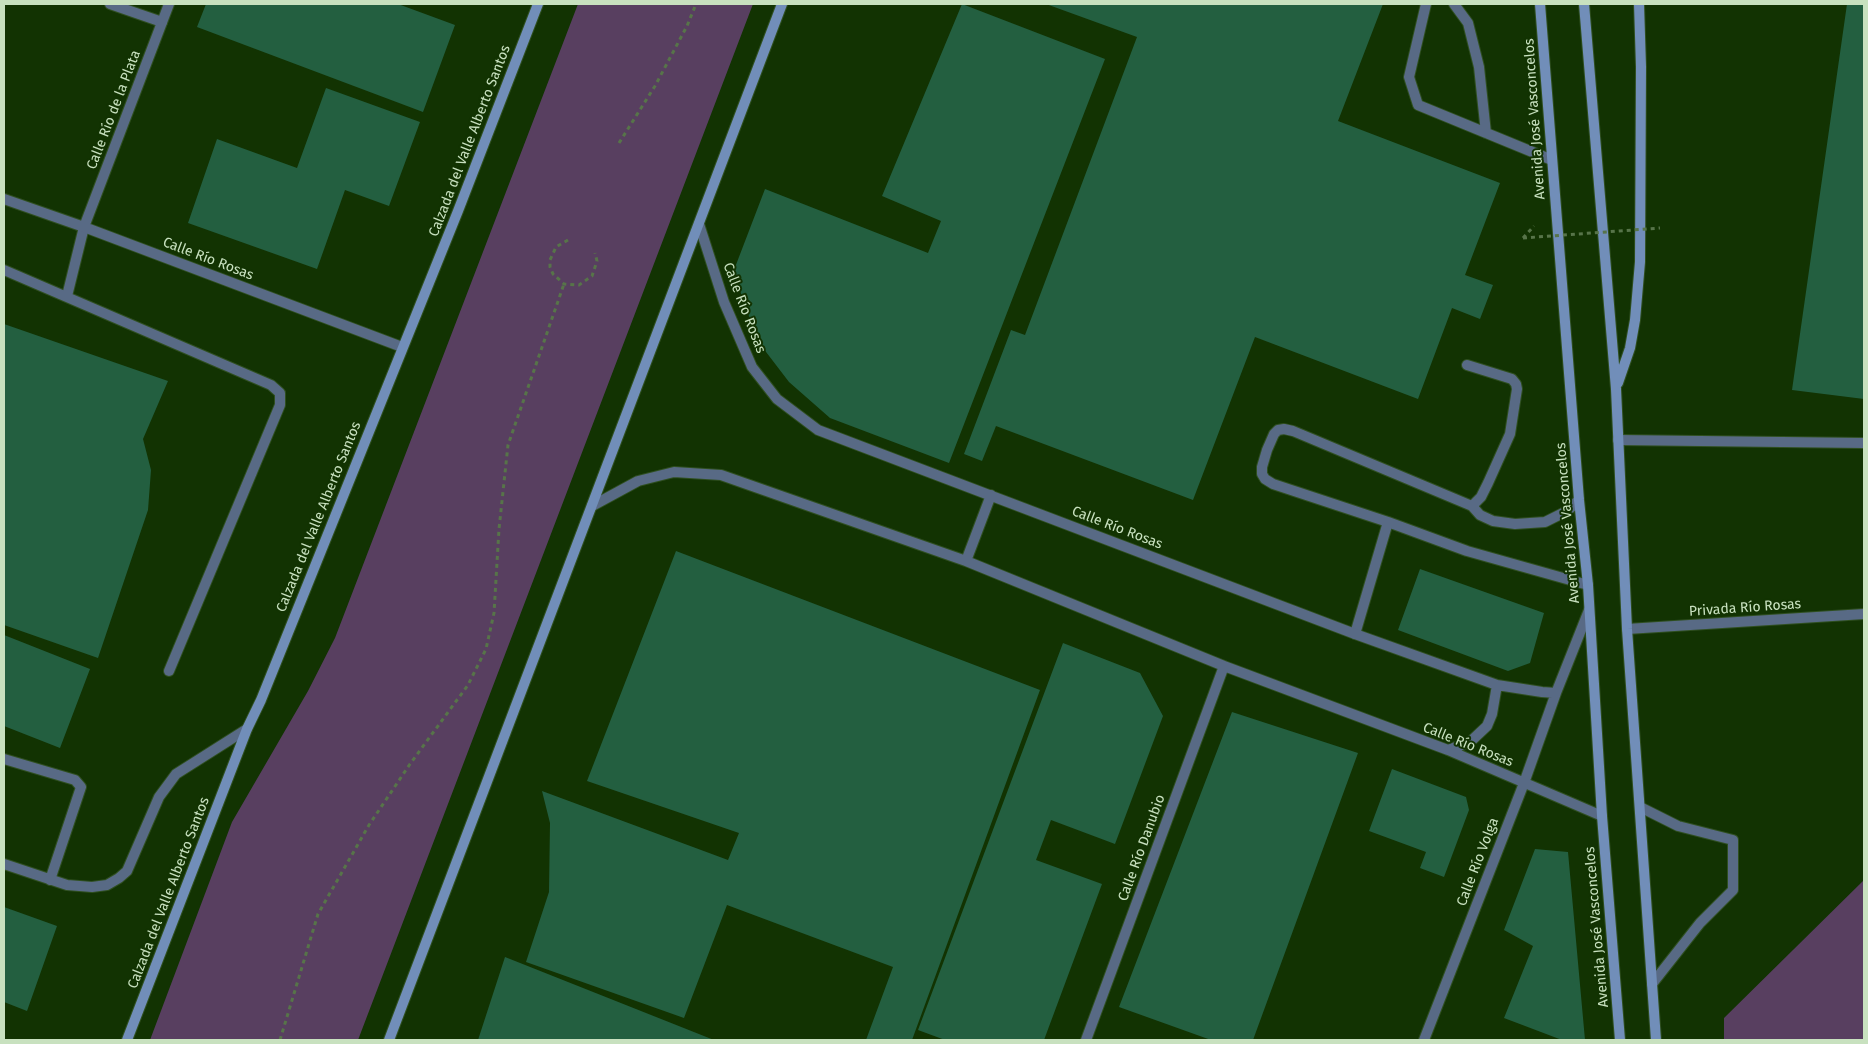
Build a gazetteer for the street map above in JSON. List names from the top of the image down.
{
  "streets": {
    "main road": ["Avenida José Vasconcelos", "Calzada del Valle Alberto Santos"],
    "street": [
      "Calle Río de la Plata",
      "Calle Río Rosas",
      "Privada Río Rosas",
      "Calle Río Danubio",
      "Calle Río Volga"
    ]
  },
  "crossings": [
    ["Calle Río de la Plata", "Calle Río Rosas"],
    ["Avenida José Vasconcelos", "Calle Río Rosas"],
    ["Calzada del Valle Alberto Santos", "Calle Río Rosas"],
    ["Calle Río Rosas", "Calle Río Danubio"],
    ["Calle Río Rosas", "Calle Río Volga"]
  ]
}
